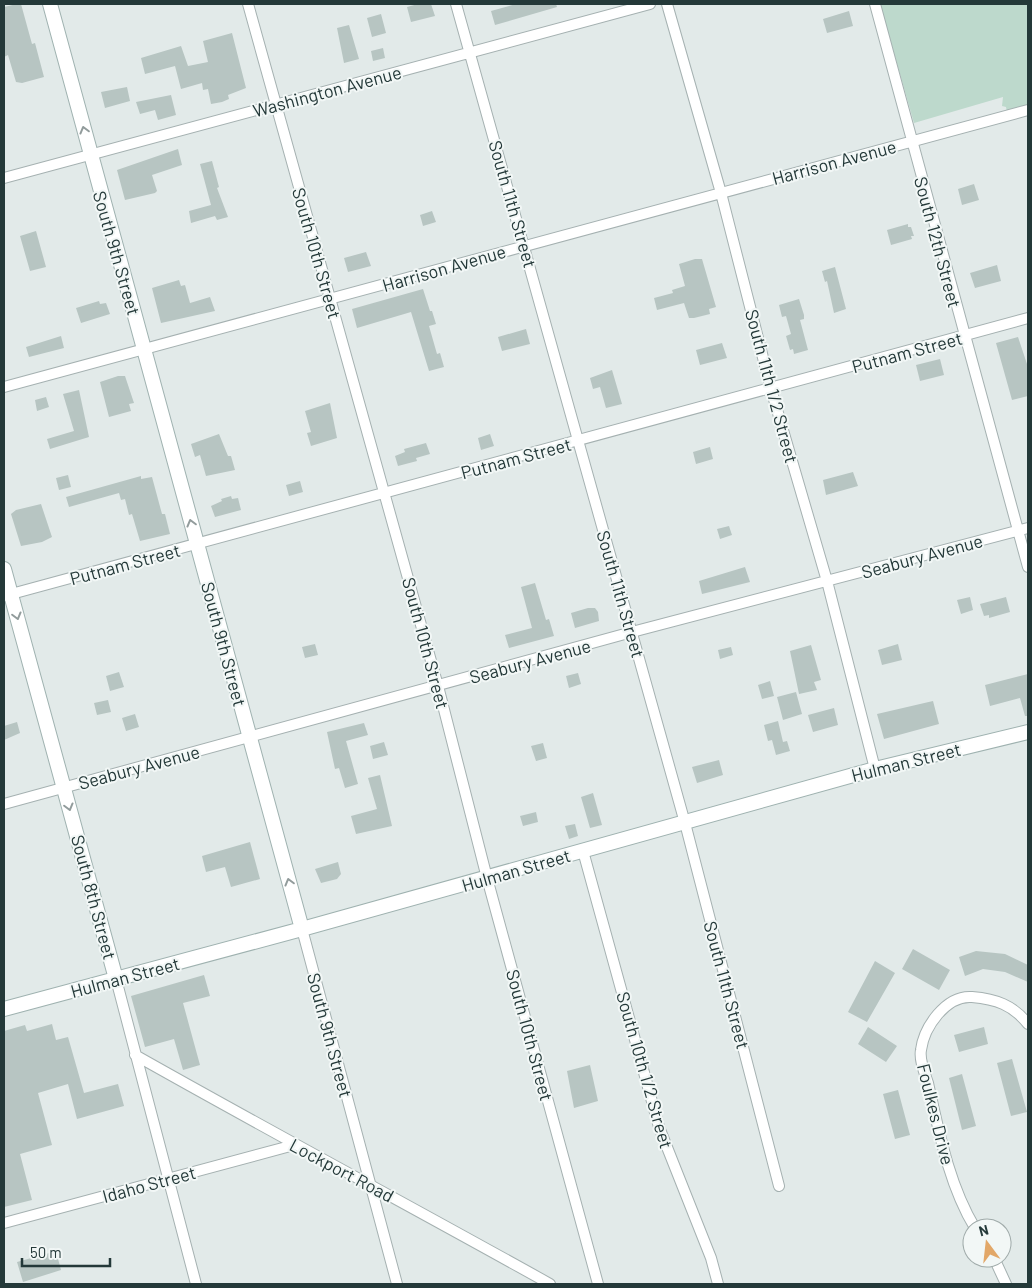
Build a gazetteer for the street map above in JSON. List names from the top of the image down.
{
  "streets": {
    "street": [
      "Washington Avenue",
      "Harrison Avenue",
      "South 11th Street",
      "South 12th Street",
      "South 9th Street",
      "South 10th Street",
      "Putnam Street",
      "South 11th 1/2 Street",
      "Seabury Avenue",
      "Hulman Street",
      "South 8th Street",
      "South 10th 1/2 Street",
      "Foulkes Drive",
      "Lockport Road",
      "Idaho Street"
    ]
  },
  "crossings": [
    ["Washington Avenue", "South 11th Street"],
    ["Washington Avenue", "South 9th Street"],
    ["Washington Avenue", "South 10th Street"],
    ["Harrison Avenue", "South 11th Street"],
    ["Harrison Avenue", "South 12th Street"],
    ["Harrison Avenue", "South 9th Street"],
    ["Harrison Avenue", "South 10th Street"],
    ["Harrison Avenue", "South 11th 1/2 Street"],
    ["South 11th Street", "Putnam Street"],
    ["South 11th Street", "Seabury Avenue"],
    ["South 11th Street", "Hulman Street"],
    ["South 12th Street", "Putnam Street"],
    ["South 12th Street", "Seabury Avenue"],
    ["South 9th Street", "Putnam Street"],
    ["South 9th Street", "Seabury Avenue"],
    ["South 9th Street", "Hulman Street"],
    ["South 9th Street", "Lockport Road"],
    ["South 10th Street", "Putnam Street"],
    ["South 10th Street", "Seabury Avenue"],
    ["South 10th Street", "Hulman Street"],
    ["Putnam Street", "South 11th 1/2 Street"],
    ["Putnam Street", "South 8th Street"],
    ["South 11th 1/2 Street", "Seabury Avenue"],
    ["South 11th 1/2 Street", "Hulman Street"],
    ["Seabury Avenue", "South 8th Street"],
    ["Hulman Street", "South 8th Street"],
    ["Hulman Street", "South 10th 1/2 Street"],
    ["South 8th Street", "Lockport Road"],
    ["South 8th Street", "Idaho Street"],
    ["Lockport Road", "Idaho Street"]
  ],
  "one_way": ["South 9th Street", "South 8th Street"],
  "scale_bar": "50 m",
  "north": "top"
}
